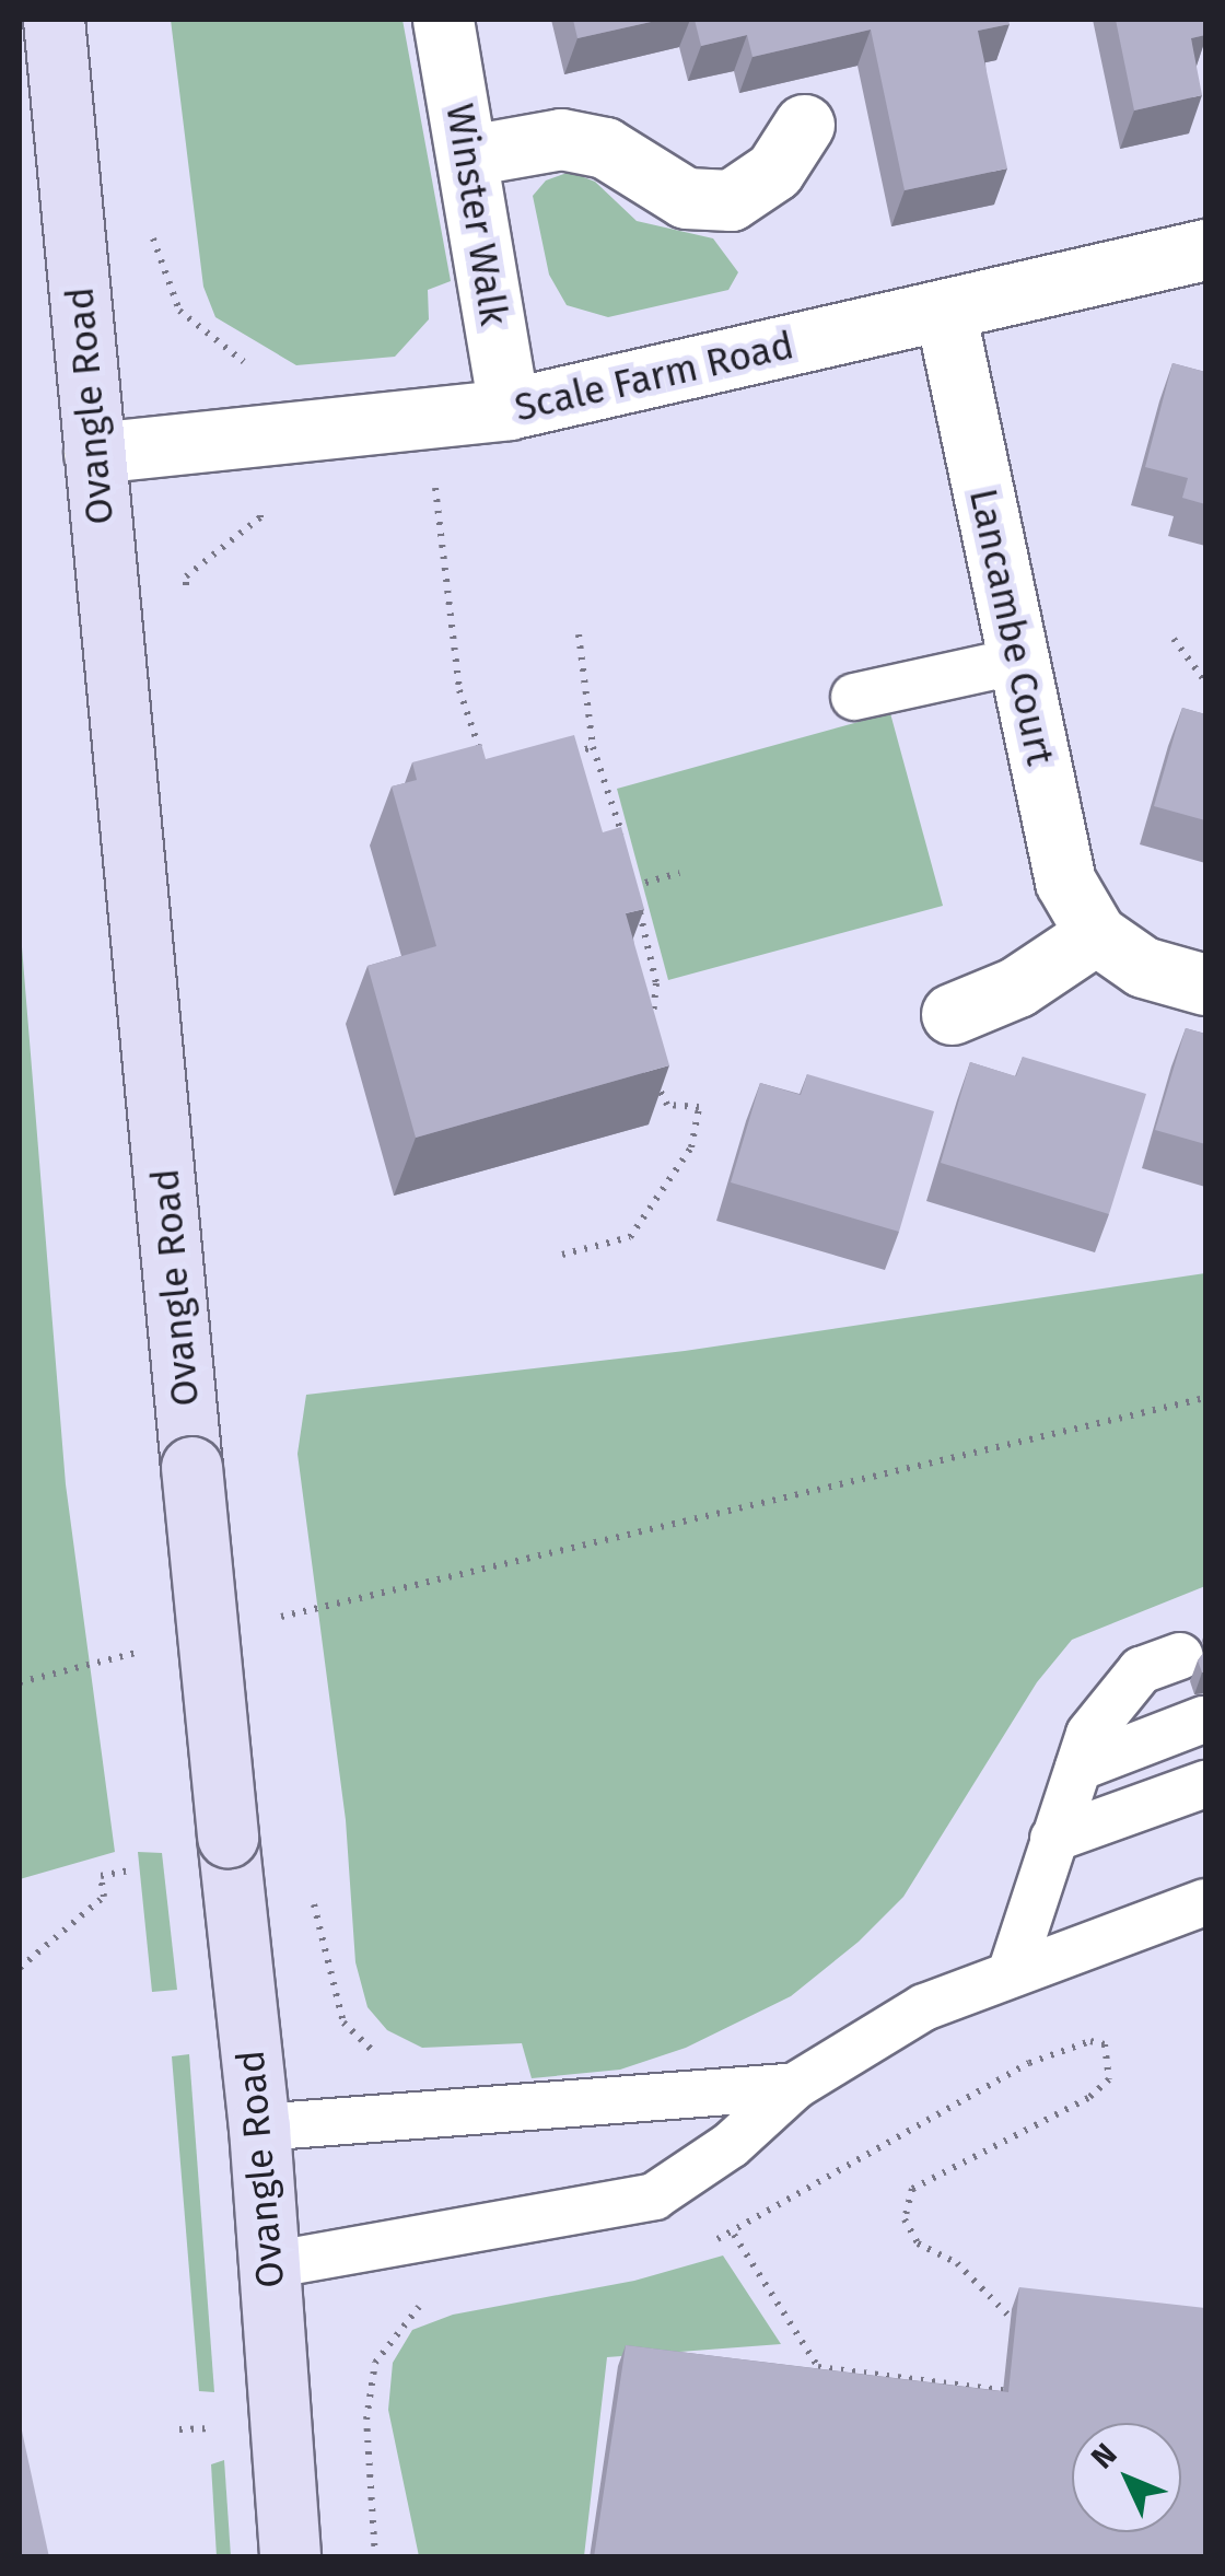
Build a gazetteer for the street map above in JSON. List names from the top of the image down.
{
  "streets": {
    "main road": ["Ovangle Road"],
    "street": ["Winster Walk", "Scale Farm Road", "Lancambe Court"]
  },
  "crossings": [
    ["Winster Walk", "Scale Farm Road"],
    ["Scale Farm Road", "Ovangle Road"],
    ["Scale Farm Road", "Lancambe Court"]
  ],
  "north": "top left"
}
